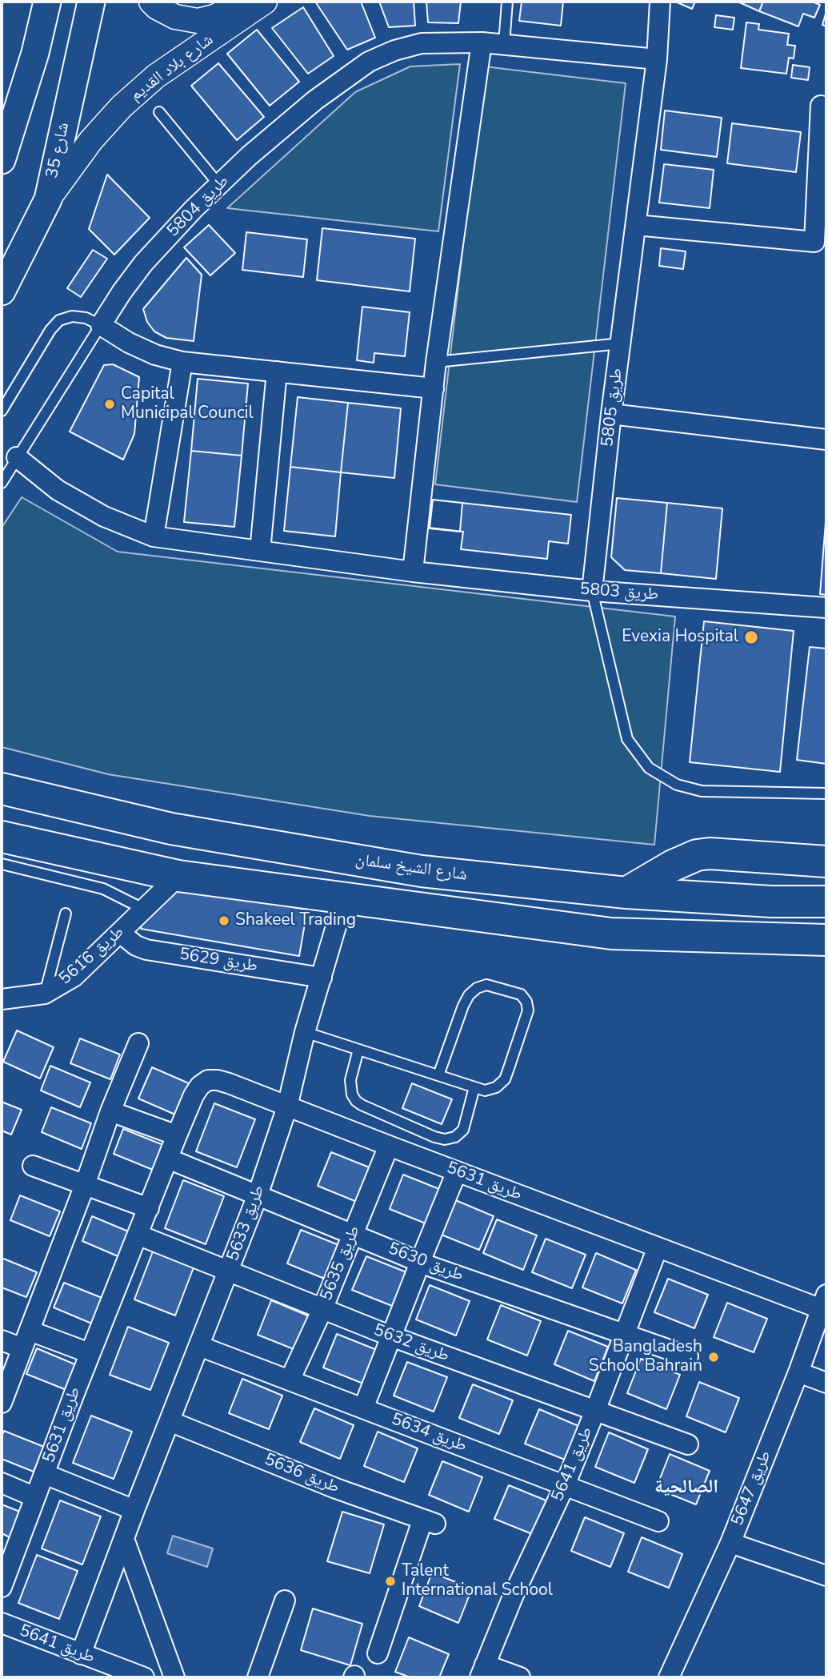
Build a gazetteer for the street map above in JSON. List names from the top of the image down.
{
  "streets": {
    "main road": ["شارع 35", "شارع الشيخ سلمان"],
    "street": [
      "شارع بلاد القديم",
      "طريق 5804",
      "طريق 5805",
      "طريق 5803",
      "طريق 5616",
      "طريق 5629",
      "طريق 5631",
      "طريق 5633",
      "طريق 5630",
      "طريق 5635",
      "طريق 5632",
      "طريق 5634",
      "طريق 5641",
      "طريق 5636",
      "طريق 5647"
    ]
  },
  "crossings": [
    ["شارع بلاد القديم", "شارع 35"],
    ["طريق 5804", "طريق 5805"],
    ["طريق 5804", "طريق 5803"],
    ["طريق 5805", "طريق 5803"],
    ["طريق 5616", "طريق 5629"],
    ["طريق 5629", "طريق 5633"],
    ["طريق 5631", "طريق 5633"],
    ["طريق 5631", "طريق 5630"],
    ["طريق 5631", "طريق 5635"],
    ["طريق 5631", "طريق 5632"],
    ["طريق 5631", "طريق 5641"],
    ["طريق 5631", "طريق 5647"],
    ["طريق 5633", "طريق 5630"],
    ["طريق 5633", "طريق 5632"],
    ["طريق 5633", "طريق 5634"],
    ["طريق 5633", "طريق 5641"],
    ["طريق 5633", "طريق 5636"],
    ["طريق 5630", "طريق 5635"],
    ["طريق 5630", "طريق 5641"],
    ["طريق 5635", "طريق 5632"],
    ["طريق 5635", "طريق 5634"],
    ["طريق 5632", "طريق 5641"],
    ["طريق 5634", "طريق 5641"]
  ],
  "districts": ["الصالحية"],
  "places": [
    "Capital Municipal Council",
    "Evexia Hospital",
    "Shakeel Trading",
    "Bangladesh School Bahrain",
    "Talent International School"
  ]
}
